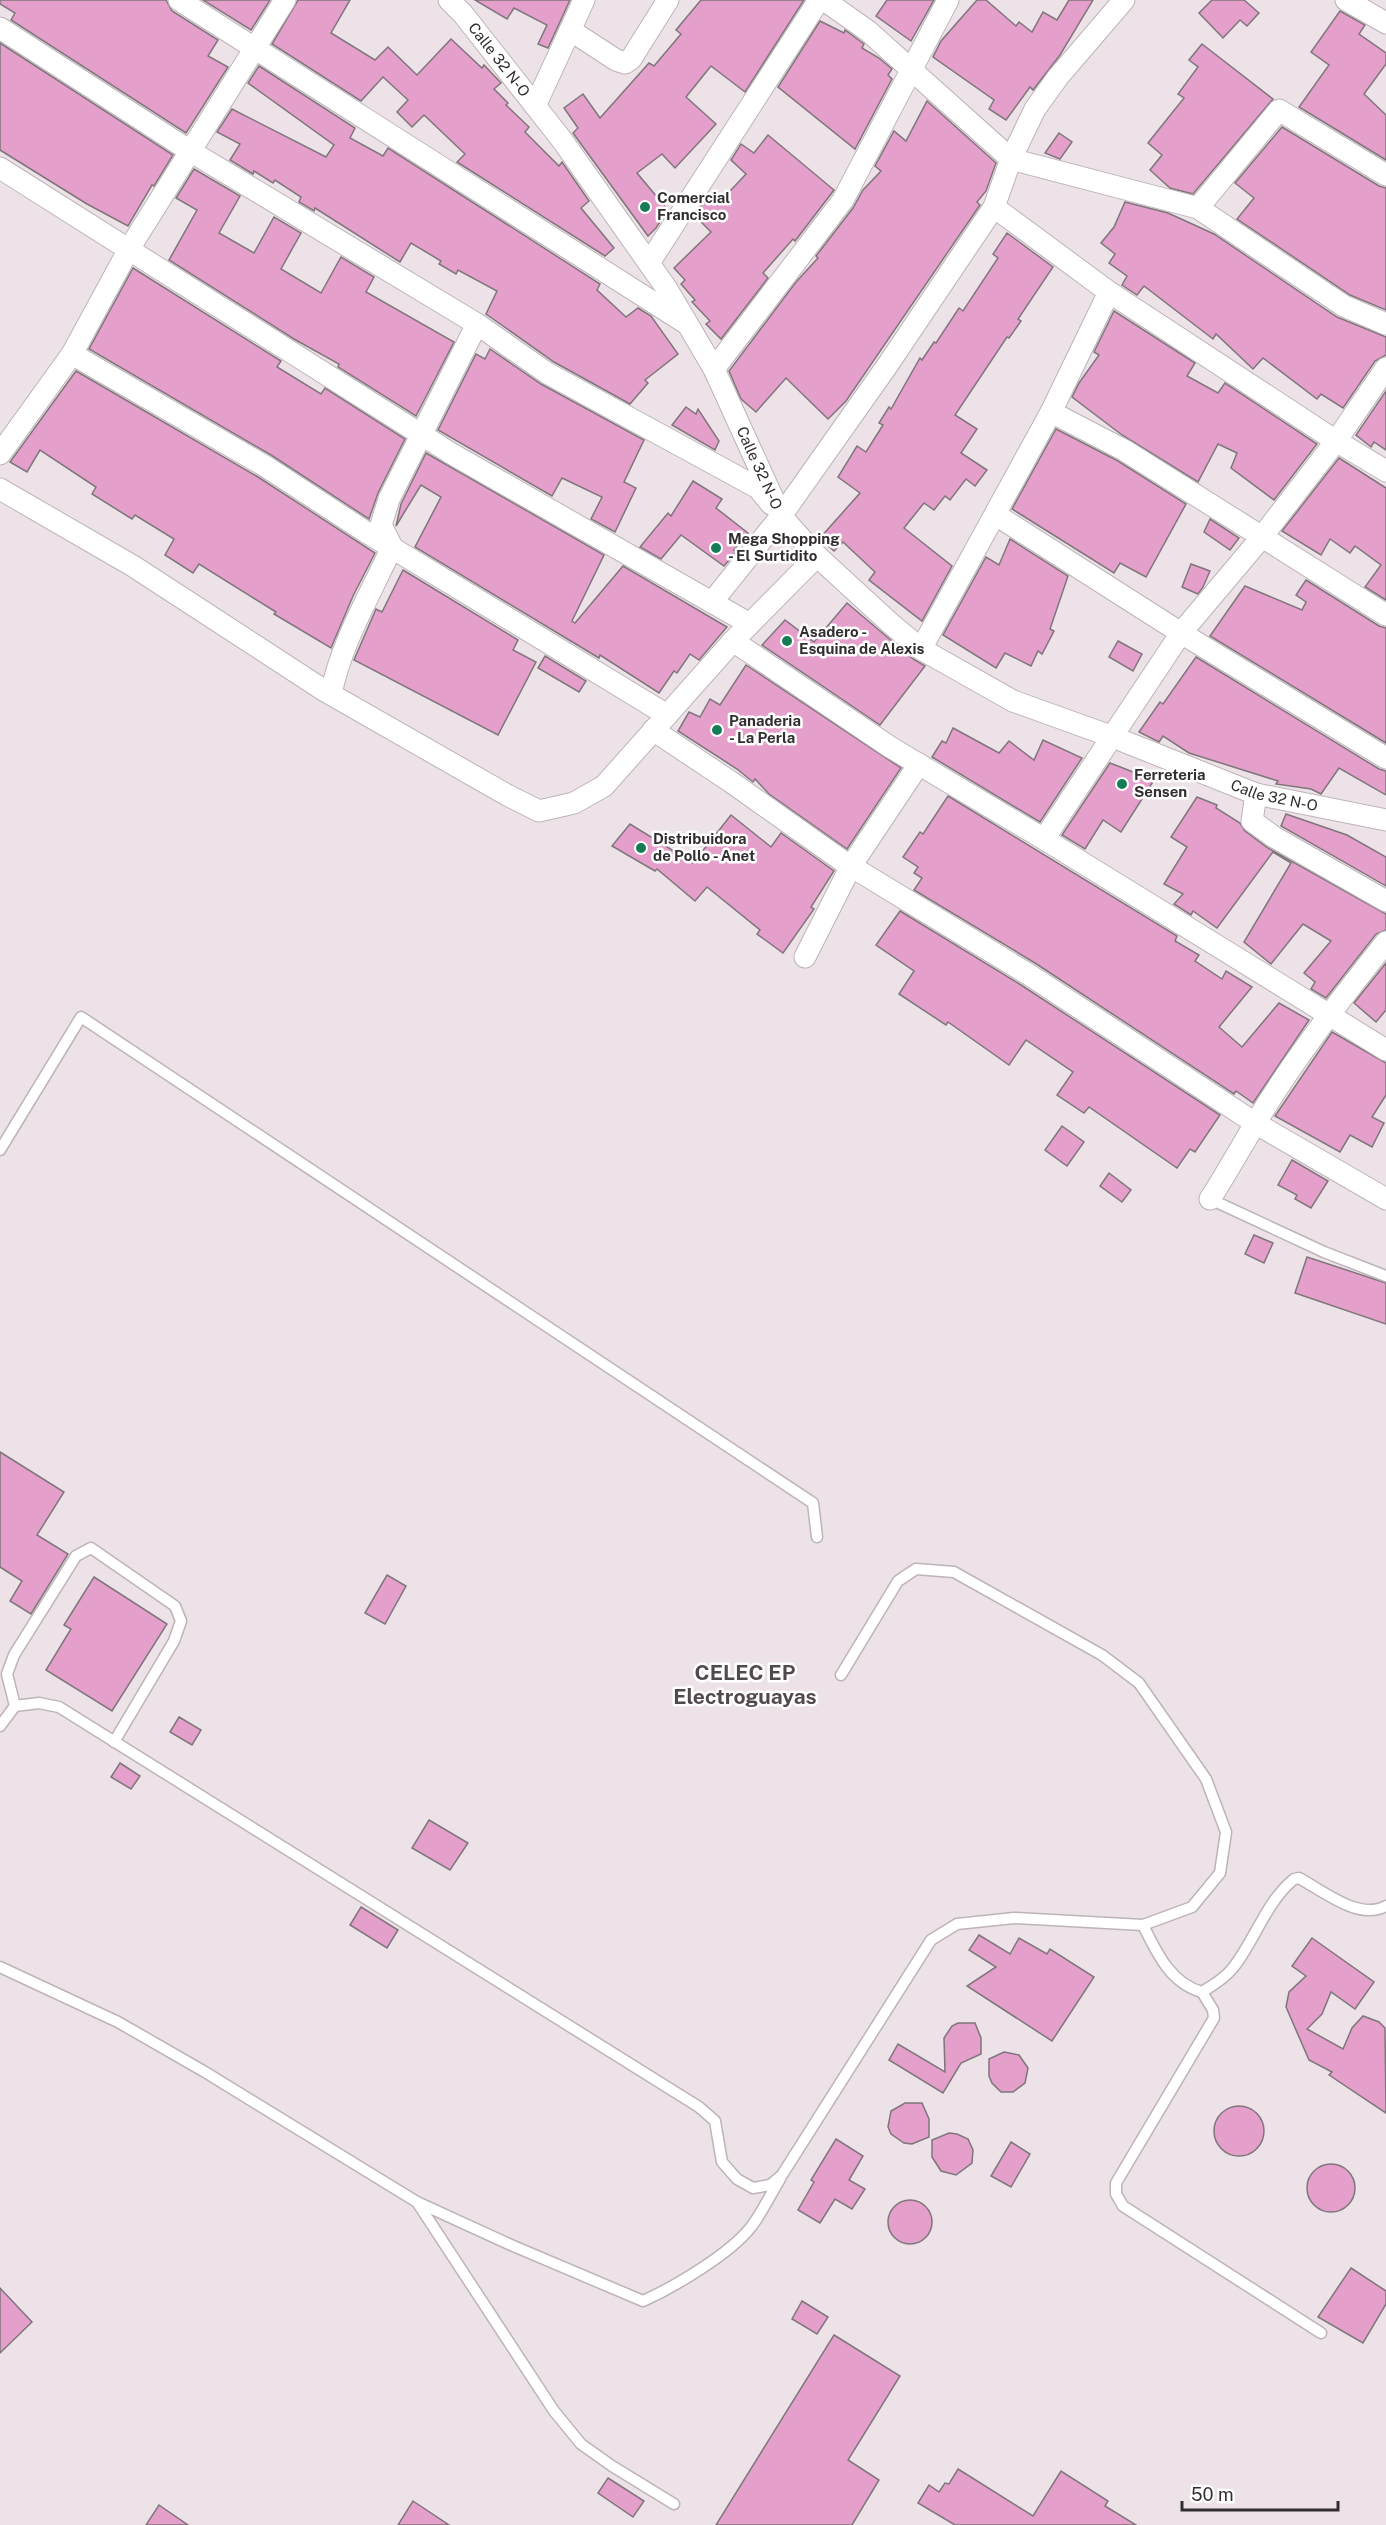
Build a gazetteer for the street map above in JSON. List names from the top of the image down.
{
  "streets": {
    "street": ["Calle 32 N-O"]
  },
  "districts": ["CELEC EP Electroguayas"],
  "places": [
    "Comercial Francisco",
    "Mega Shopping - El Surtidito",
    "Asadero - Esquina de Alexis",
    "Panaderia - La Perla",
    "Ferreteria Sensen",
    "Distribuidora de Pollo - Anet"
  ],
  "scale_bar": "50 m"
}
